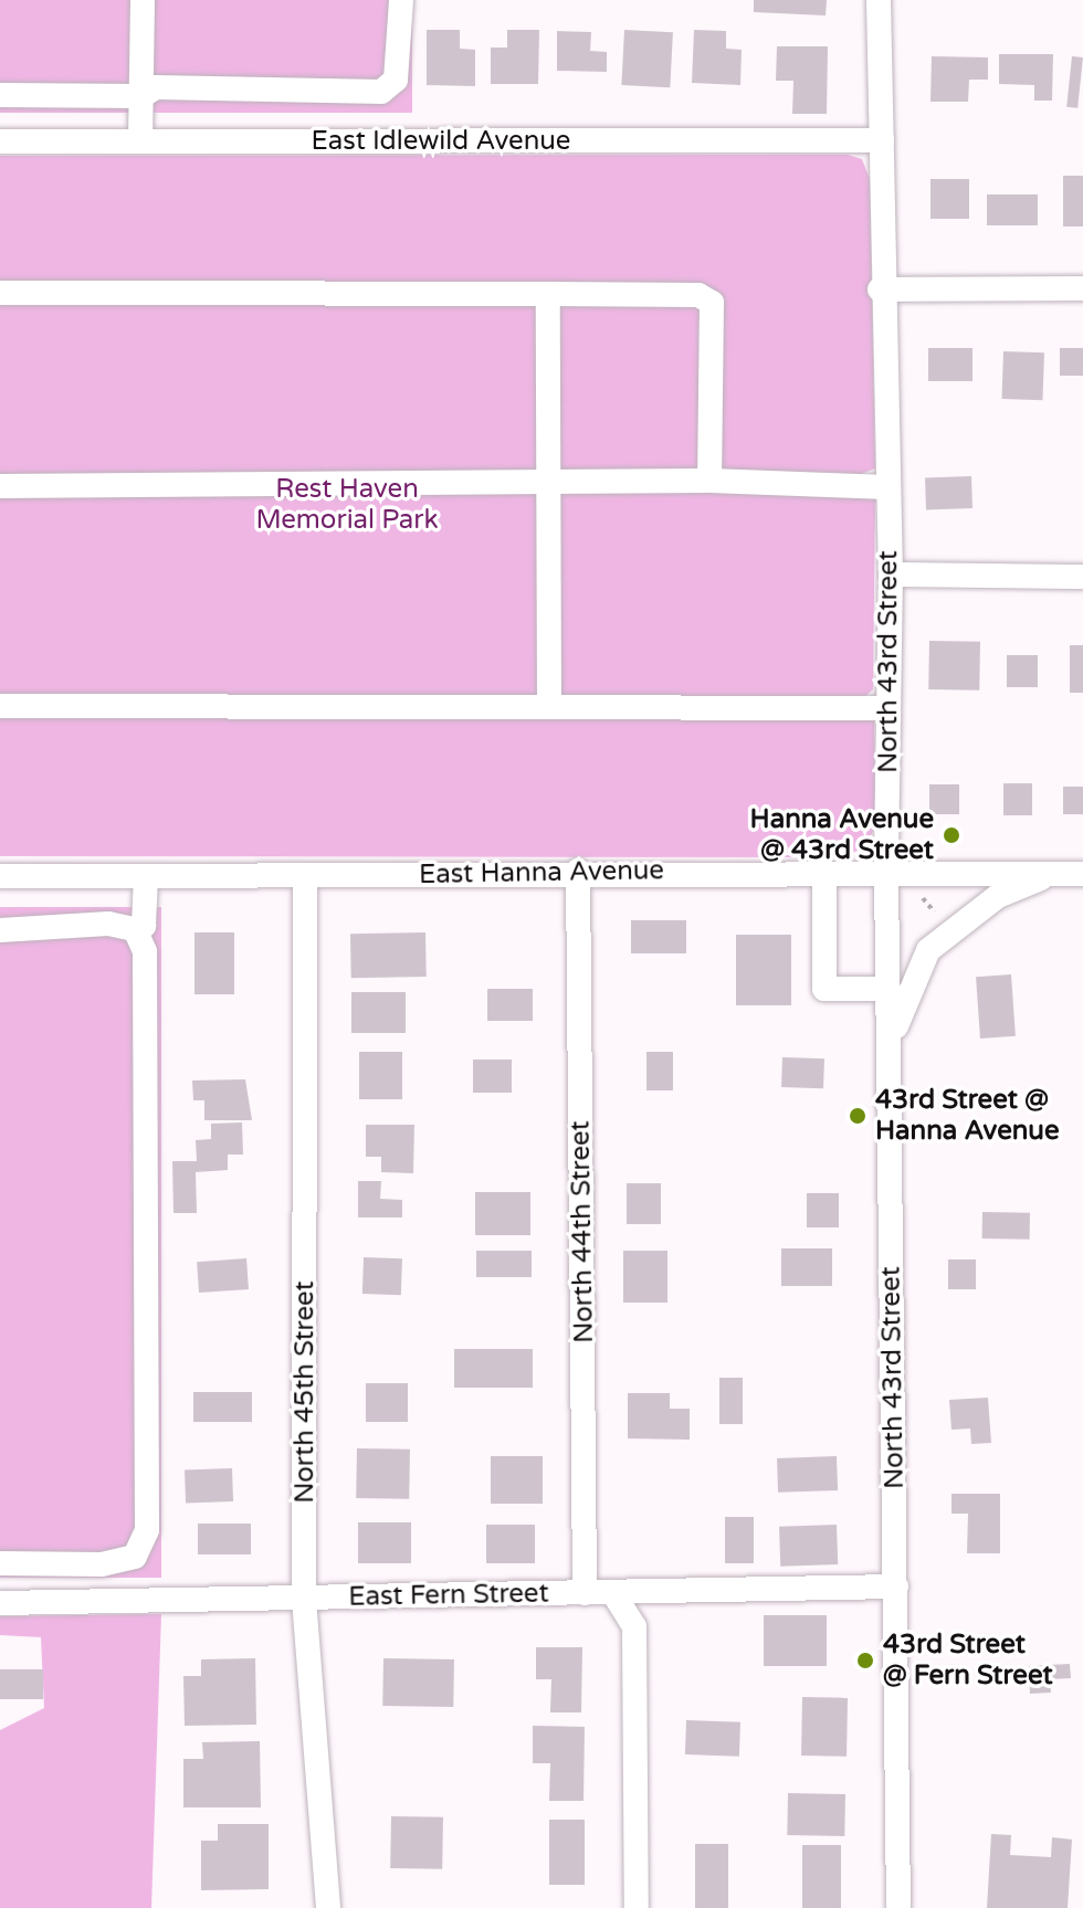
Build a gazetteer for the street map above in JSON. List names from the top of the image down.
{
  "streets": {
    "street": [
      "East Idlewild Avenue",
      "North 43rd Street",
      "East Hanna Avenue",
      "North 44th Street",
      "North 45th Street",
      "East Fern Street"
    ]
  },
  "crossings": [
    ["East Idlewild Avenue", "North 43rd Street"],
    ["North 43rd Street", "East Hanna Avenue"],
    ["North 43rd Street", "East Fern Street"],
    ["East Hanna Avenue", "North 44th Street"],
    ["East Hanna Avenue", "North 45th Street"],
    ["North 44th Street", "East Fern Street"],
    ["North 45th Street", "East Fern Street"]
  ],
  "parks": ["Rest Haven Memorial Park"],
  "places": ["Hanna Avenue @ 43rd Street", "43rd Street @ Hanna Avenue", "43rd Street @ Fern Street"]
}
